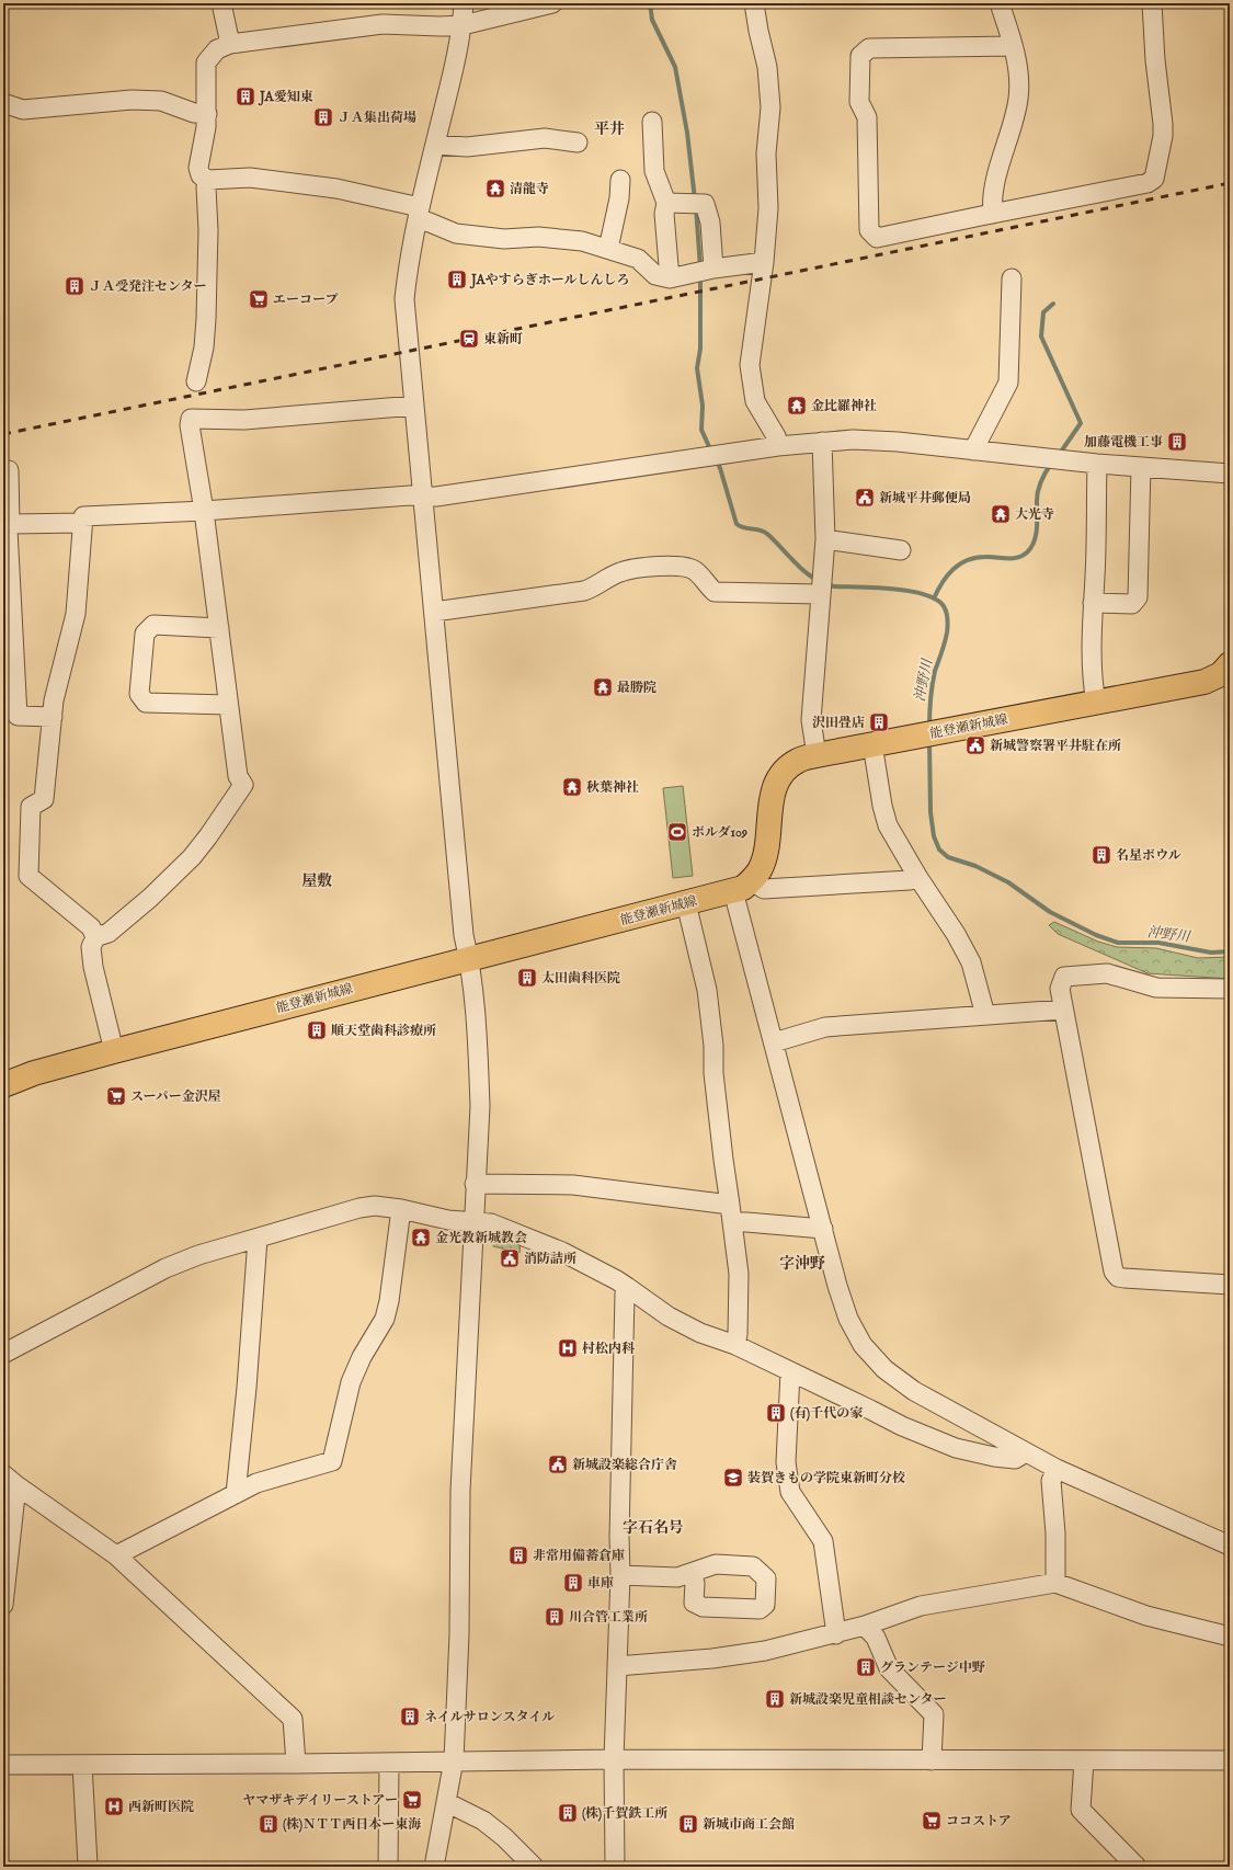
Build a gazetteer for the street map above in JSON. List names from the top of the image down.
{
  "streets": {
    "main road": ["能登瀬新城線"]
  },
  "districts": [
    "平井",
    "屋敷",
    "字沖野",
    "字石名号"
  ],
  "water": ["沖野川"],
  "places": {
    "building": [
      "JA愛知東",
      "ＪＡ集出荷場",
      "JAやすらぎホールしんしろ",
      "ＪＡ受発注センター",
      "加藤電機工事",
      "沢田畳店",
      "名星ボウル",
      "太田歯科医院",
      "順天堂歯科診療所",
      "(有)千代の家",
      "非常用備蓄倉庫",
      "車庫",
      "川合管工業所",
      "グランテージ中野",
      "新城設楽児童相談センター",
      "ネイルサロンスタイル",
      "(株)千賀鉄工所",
      "(株)ＮＴＴ西日本ー東海",
      "新城市商工会館"
    ],
    "temple": [
      "清龍寺",
      "金比羅神社",
      "大光寺",
      "最勝院",
      "秋葉神社",
      "金光教新城教会"
    ],
    "supermarket": [
      "エーコープ",
      "スーパー金沢屋",
      "ヤマザキデイリーストアー",
      "ココストア"
    ],
    "station": ["東新町"],
    "public building": [
      "新城平井郵便局",
      "新城警察署平井駐在所",
      "消防詰所",
      "新城設楽総合庁舎"
    ],
    "sports": ["ボルダ109"],
    "hospital": ["村松内科", "西新町医院"],
    "school or university": ["装賀きもの学院東新町分校"]
  }
}
